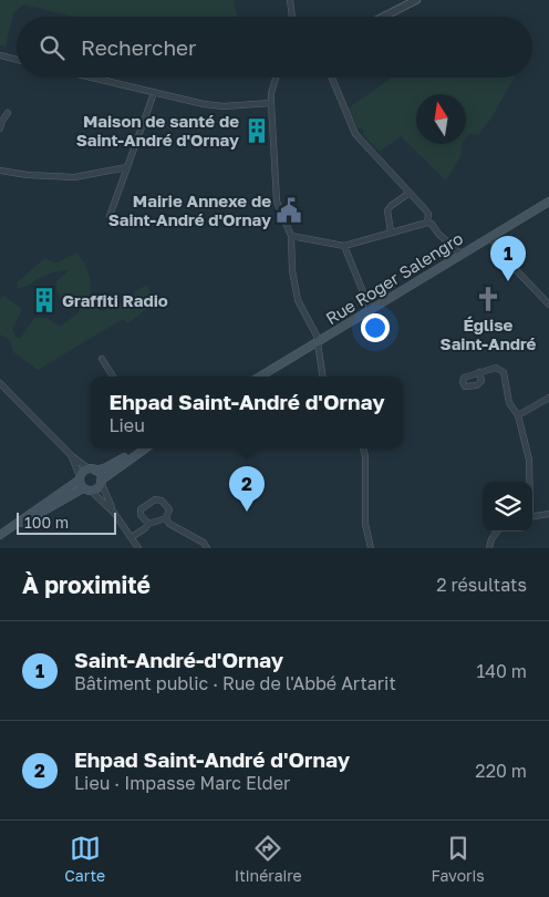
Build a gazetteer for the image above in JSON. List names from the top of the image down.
{
  "streets": {
    "main road": ["Rue Roger Salengro"]
  },
  "places": {
    "building": ["Maison de santé de Saint-André d'Ornay", "Graffiti Radio"],
    "public building": ["Mairie Annexe de Saint-André d'Ornay"],
    "church": ["Église Saint-André"]
  },
  "scale_bar": "100 m",
  "north": "top",
  "page": {
    "search": "Rechercher",
    "pins": ["1", "2"],
    "popup": ["Ehpad Saint-André d'Ornay", "Lieu"],
    "scale": "100 m",
    "heading": ["À proximité", "2 résultats"],
    "list": [
      {
        "mark": "1",
        "name": "Saint-André-d'Ornay",
        "note": "Bâtiment public · Rue de l'Abbé Artarit",
        "value": "140 m"
      },
      {
        "mark": "2",
        "name": "Ehpad Saint-André d'Ornay",
        "note": "Lieu · Impasse Marc Elder",
        "value": "220 m"
      }
    ],
    "nav": ["Carte", "Itinéraire", "Favoris"]
  }
}
